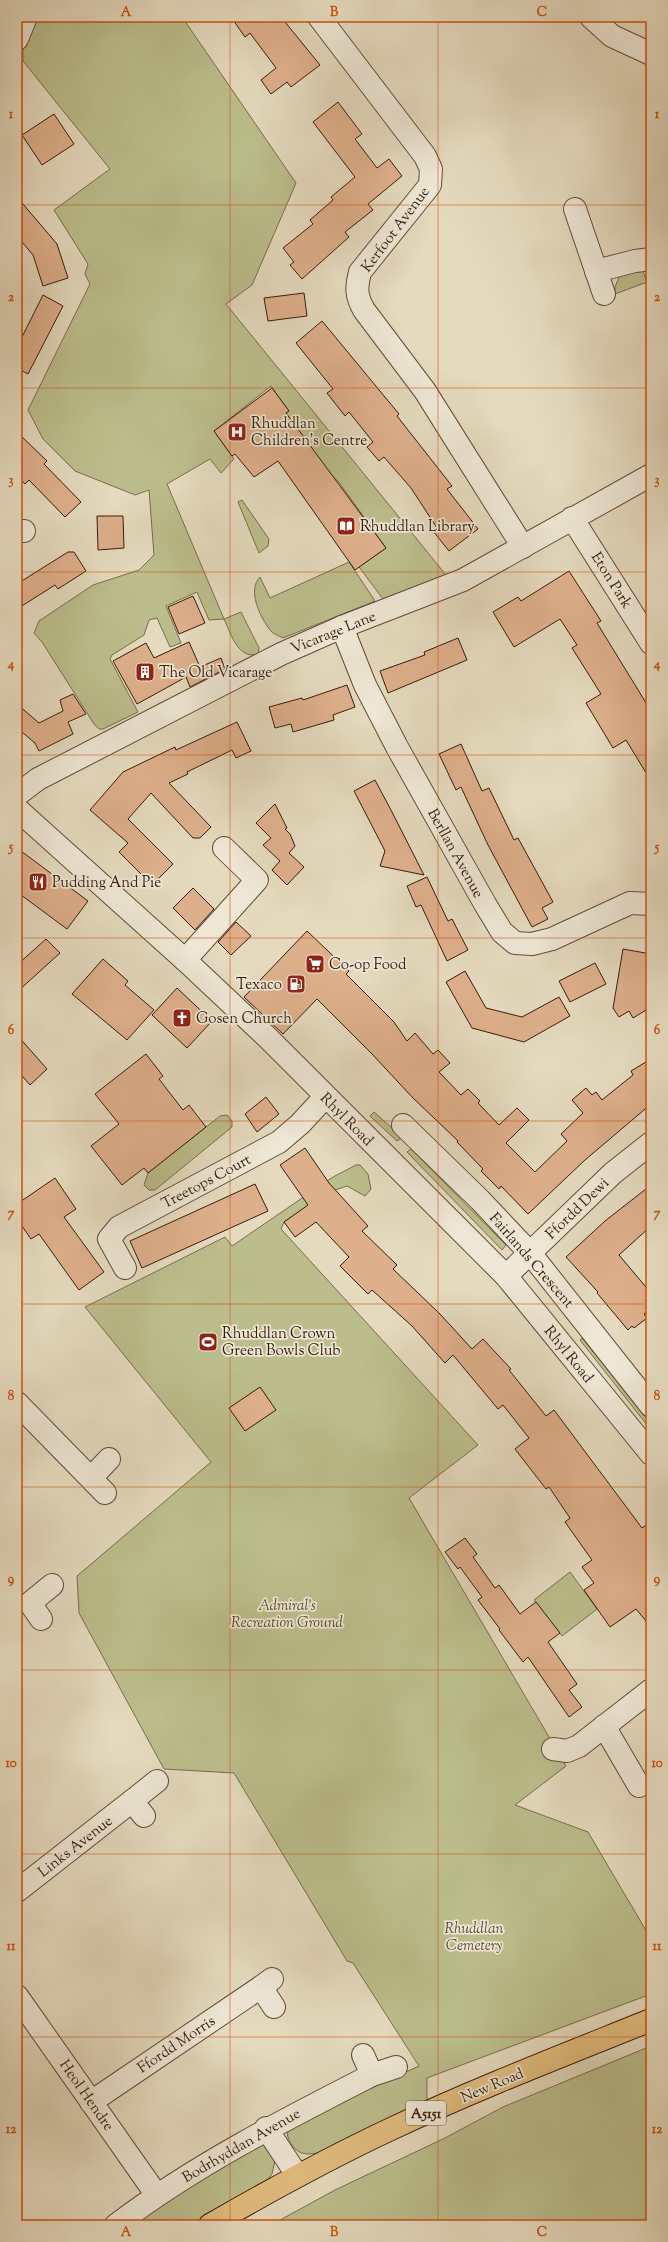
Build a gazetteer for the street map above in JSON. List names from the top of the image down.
{
  "streets": {
    "main road": ["New Road", "A5151"],
    "street": [
      "Kerfoot Avenue",
      "Eton Park",
      "Vicarage Lane",
      "Berllan Avenue",
      "Rhyl Road",
      "Treetops Court",
      "Ffordd Dewi",
      "Fairlands Crescent",
      "Links Avenue",
      "Ffordd Morris",
      "Heol Hendre",
      "Bodrhyddan Avenue"
    ]
  },
  "crossings": [
    ["Kerfoot Avenue", "Vicarage Lane"],
    ["Eton Park", "Vicarage Lane"],
    ["Vicarage Lane", "Berllan Avenue"],
    ["Rhyl Road", "Treetops Court"],
    ["Rhyl Road", "Ffordd Dewi"],
    ["Ffordd Dewi", "Fairlands Crescent"],
    ["Ffordd Morris", "Heol Hendre"],
    ["Heol Hendre", "Bodrhyddan Avenue"]
  ],
  "parks": ["Admiral's Recreation Ground", "Rhuddlan Cemetery"],
  "places": {
    "hospital": ["Rhuddlan Children's Centre"],
    "library": ["Rhuddlan Library"],
    "building": ["The Old Vicarage"],
    "restaurant": ["Pudding And Pie"],
    "supermarket": ["Co-op Food"],
    "fuel station": ["Texaco"],
    "church": ["Gosen Church"],
    "sports": ["Rhuddlan Crown Green Bowls Club"]
  },
  "grid": {
    "columns": ["A", "B", "C"],
    "rows": [
      "1",
      "2",
      "3",
      "4",
      "5",
      "6",
      "7",
      "8",
      "9",
      "10",
      "11",
      "12"
    ]
  }
}
